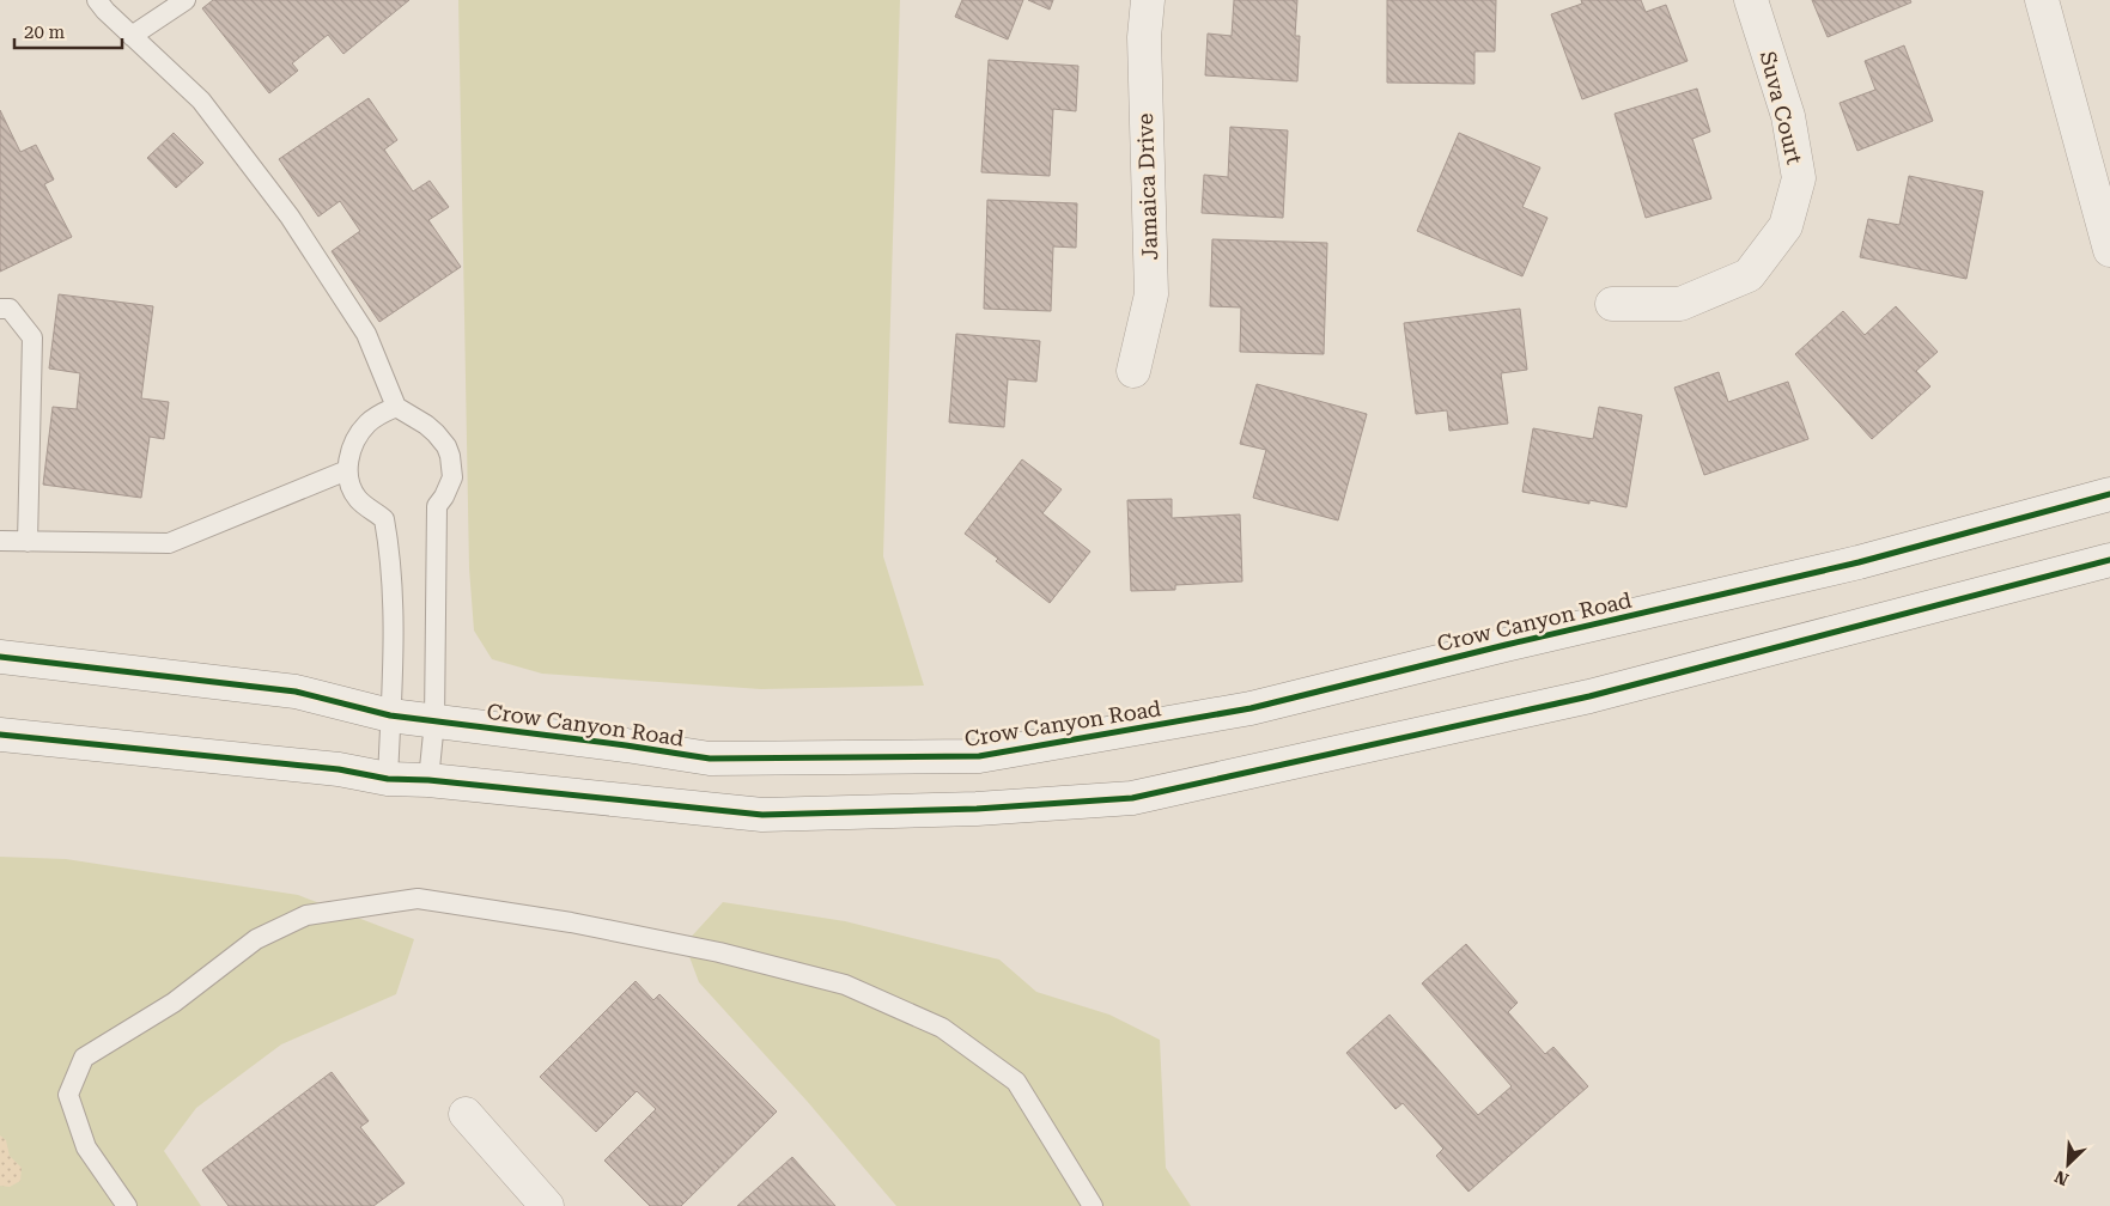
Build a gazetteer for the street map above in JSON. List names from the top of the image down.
{
  "streets": {
    "main road": ["Suva Court", "Jamaica Drive", "Crow Canyon Road"]
  },
  "scale_bar": "20 m",
  "north": "bottom left"
}
